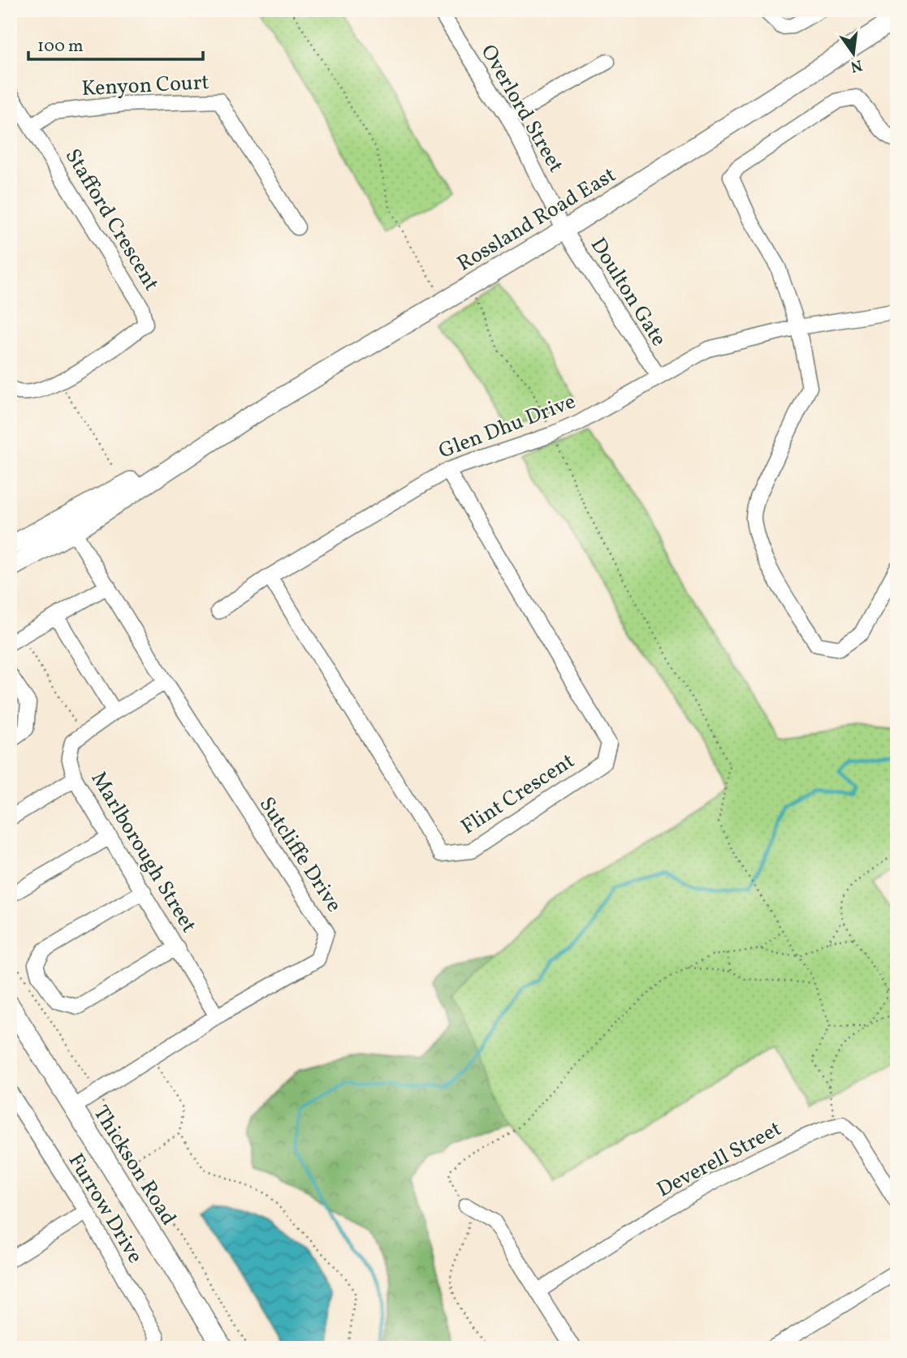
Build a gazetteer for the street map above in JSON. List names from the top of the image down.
{
  "streets": {
    "main road": ["Rossland Road East", "Thickson Road"],
    "street": [
      "Kenyon Court",
      "Overlord Street",
      "Stafford Crescent",
      "Doulton Gate",
      "Glen Dhu Drive",
      "Flint Crescent",
      "Marlborough Street",
      "Sutcliffe Drive",
      "Deverell Street",
      "Furrow Drive"
    ]
  },
  "crossings": [
    ["Kenyon Court", "Stafford Crescent"],
    ["Overlord Street", "Rossland Road East"],
    ["Overlord Street", "Doulton Gate"],
    ["Rossland Road East", "Doulton Gate"],
    ["Rossland Road East", "Sutcliffe Drive"],
    ["Doulton Gate", "Glen Dhu Drive"],
    ["Glen Dhu Drive", "Flint Crescent"],
    ["Marlborough Street", "Sutcliffe Drive"],
    ["Sutcliffe Drive", "Thickson Road"]
  ],
  "scale_bar": "100 m",
  "north": "bottom"
}
